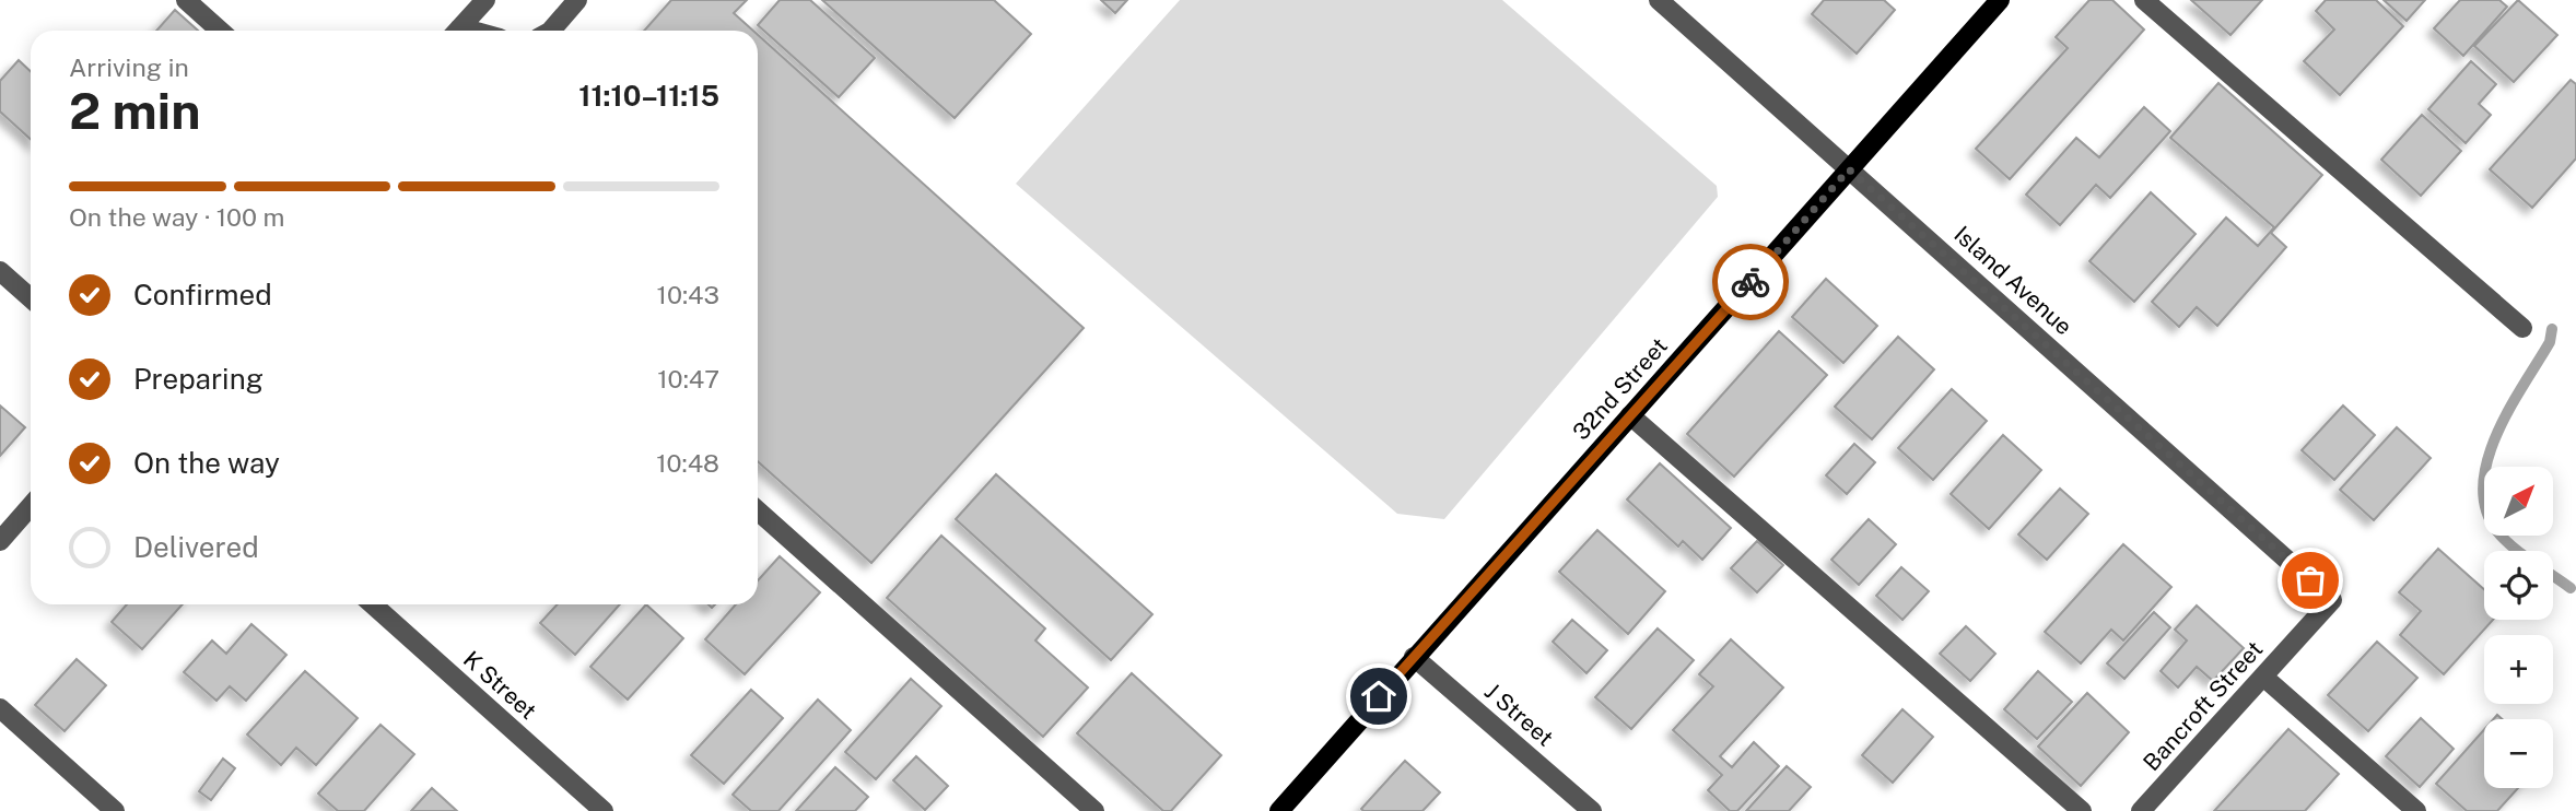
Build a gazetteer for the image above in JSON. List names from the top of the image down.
{
  "streets": {
    "main road": ["32nd Street"],
    "street": [
      "Island Avenue",
      "K Street",
      "Bancroft Street",
      "J Street"
    ]
  },
  "crossings": [
    ["Island Avenue", "32nd Street"],
    ["Island Avenue", "Bancroft Street"],
    ["32nd Street", "J Street"]
  ],
  "north": "top right",
  "page": {
    "heading": ["2 min", "Arriving in", "11:10–11:15"],
    "bar": "On the way · 100 m",
    "list": [
      ["Confirmed", "10:43"],
      ["Preparing", "10:47"],
      ["On the way", "10:48"],
      "Delivered"
    ],
    "map_buttons": ["+", "−"]
  }
}
